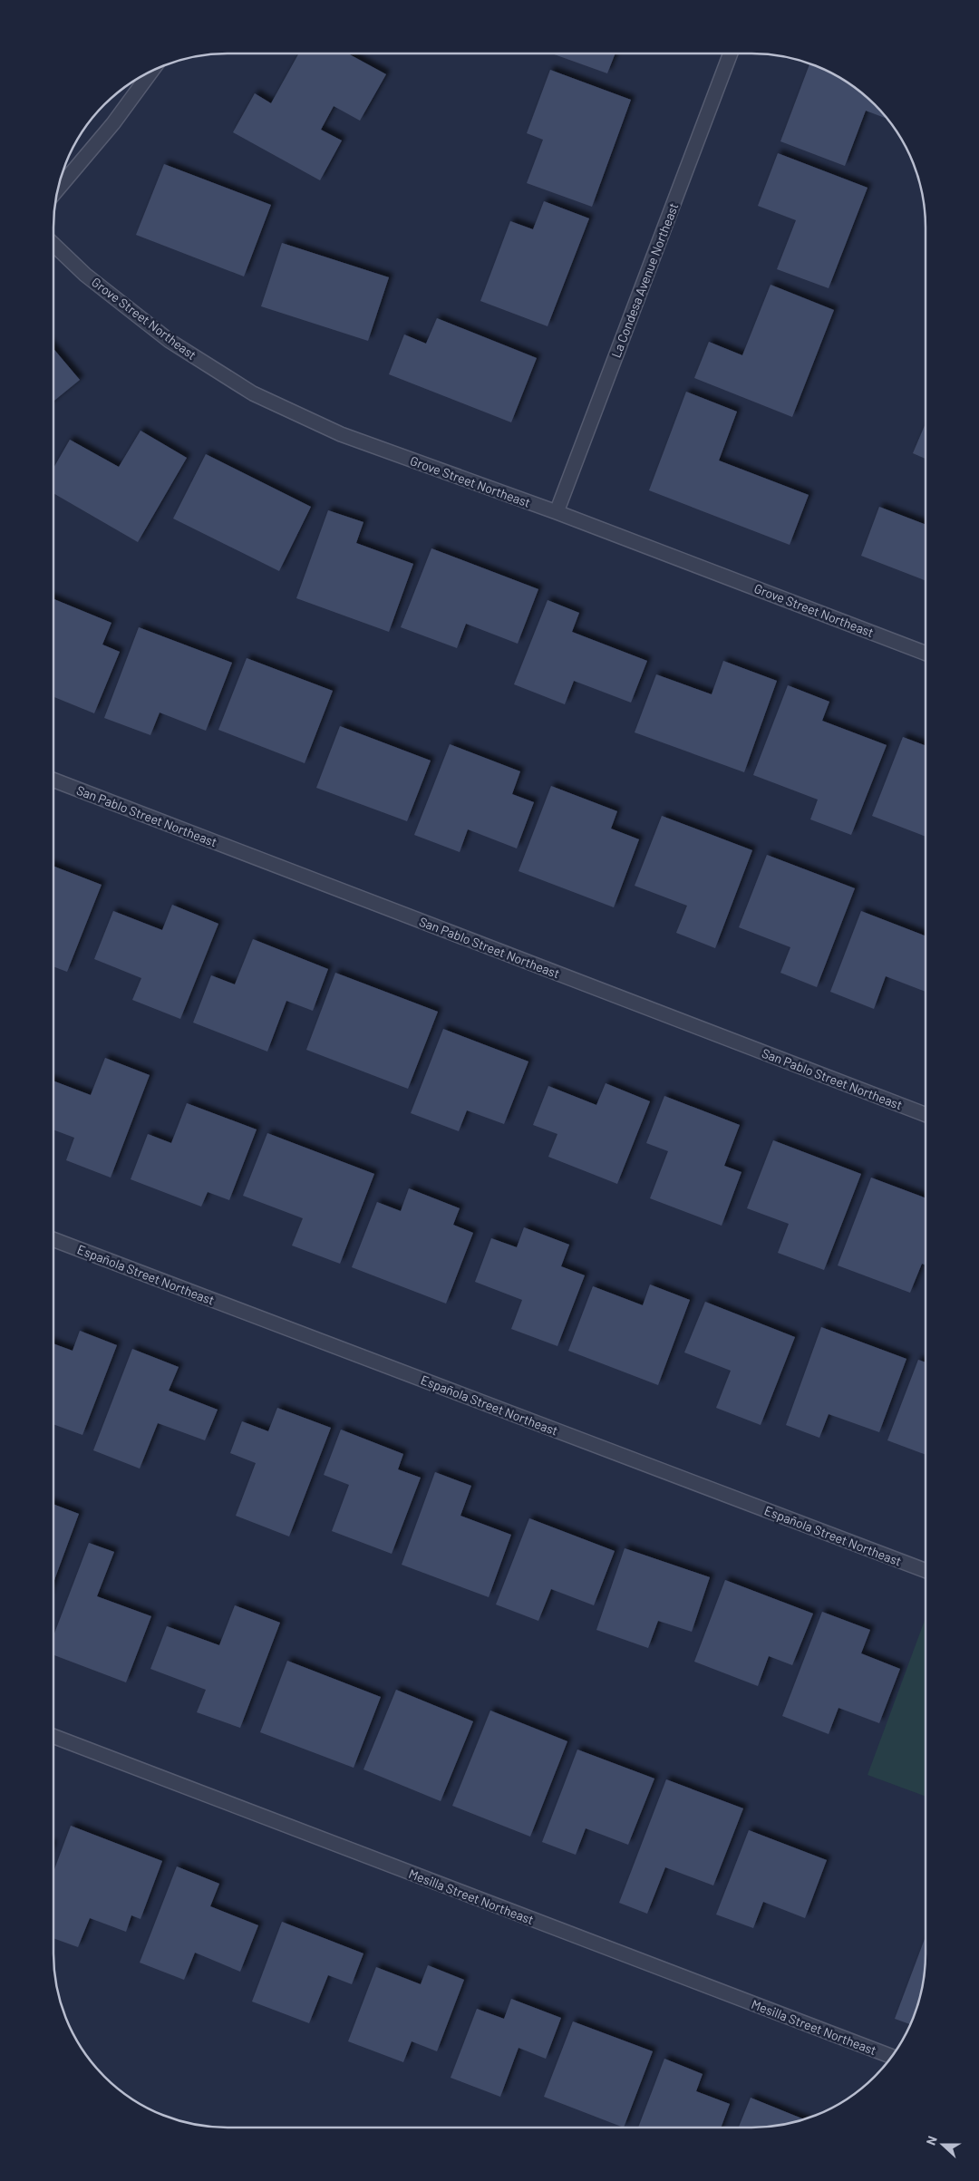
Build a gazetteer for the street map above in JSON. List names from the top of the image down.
{
  "streets": {
    "street": [
      "La Condesa Avenue Northeast",
      "Grove Street Northeast",
      "San Pablo Street Northeast",
      "Española Street Northeast",
      "Mesilla Street Northeast"
    ]
  },
  "crossings": [
    ["La Condesa Avenue Northeast", "Grove Street Northeast"]
  ],
  "north": "left"
}
